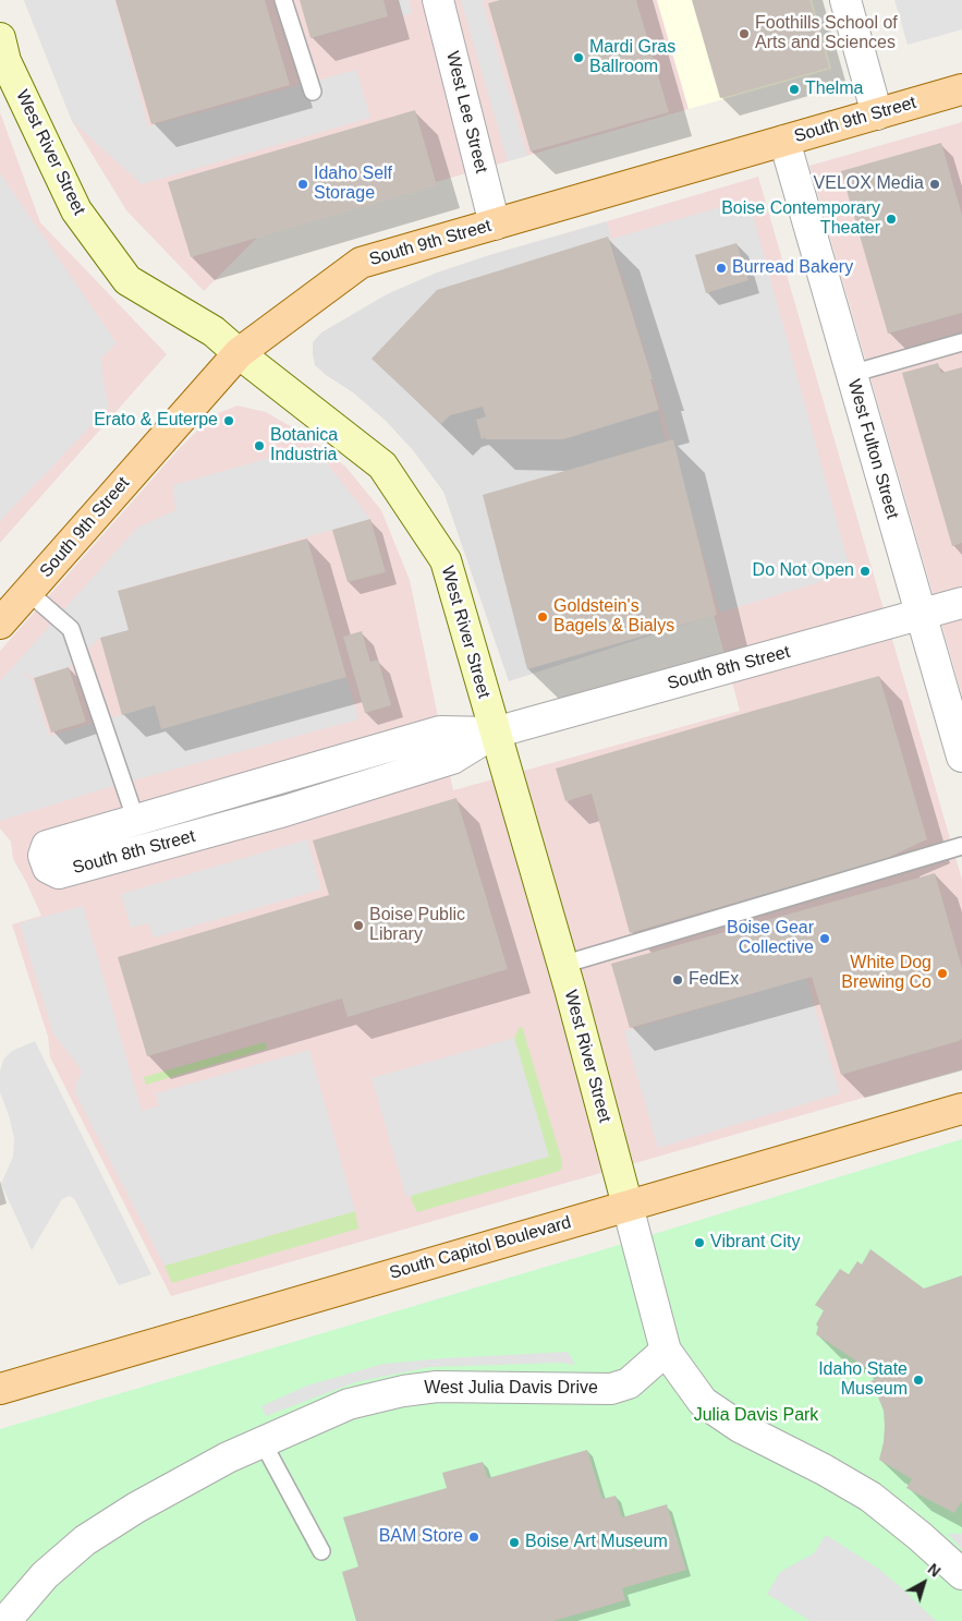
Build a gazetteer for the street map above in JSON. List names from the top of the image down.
{
  "streets": {
    "main road": ["South 9th Street", "West River Street", "South Capitol Boulevard"],
    "street": [
      "West Lee Street",
      "West Fulton Street",
      "South 8th Street",
      "West Julia Davis Drive"
    ]
  },
  "crossings": [
    ["West Lee Street", "South 9th Street"],
    ["South 9th Street", "West River Street"],
    ["South 9th Street", "West Fulton Street"],
    ["West River Street", "South 8th Street"],
    ["West River Street", "South Capitol Boulevard"],
    ["West River Street", "West Julia Davis Drive"],
    ["West Fulton Street", "South 8th Street"]
  ],
  "parks": ["Julia Davis Park"],
  "places": [
    "Foothills School of Arts and Sciences",
    "Mardi Gras Ballroom",
    "Thelma",
    "Idaho Self Storage",
    "VELOX Media",
    "Boise Contemporary Theater",
    "Burread Bakery",
    "Erato & Euterpe",
    "Botanica Industria",
    "Do Not Open",
    "Goldstein's Bagels & Bialys",
    "Boise Public Library",
    "Boise Gear Collective",
    "White Dog Brewing Co",
    "FedEx",
    "Vibrant City",
    "Idaho State Museum",
    "BAM Store",
    "Boise Art Museum"
  ],
  "north": "top right"
}
